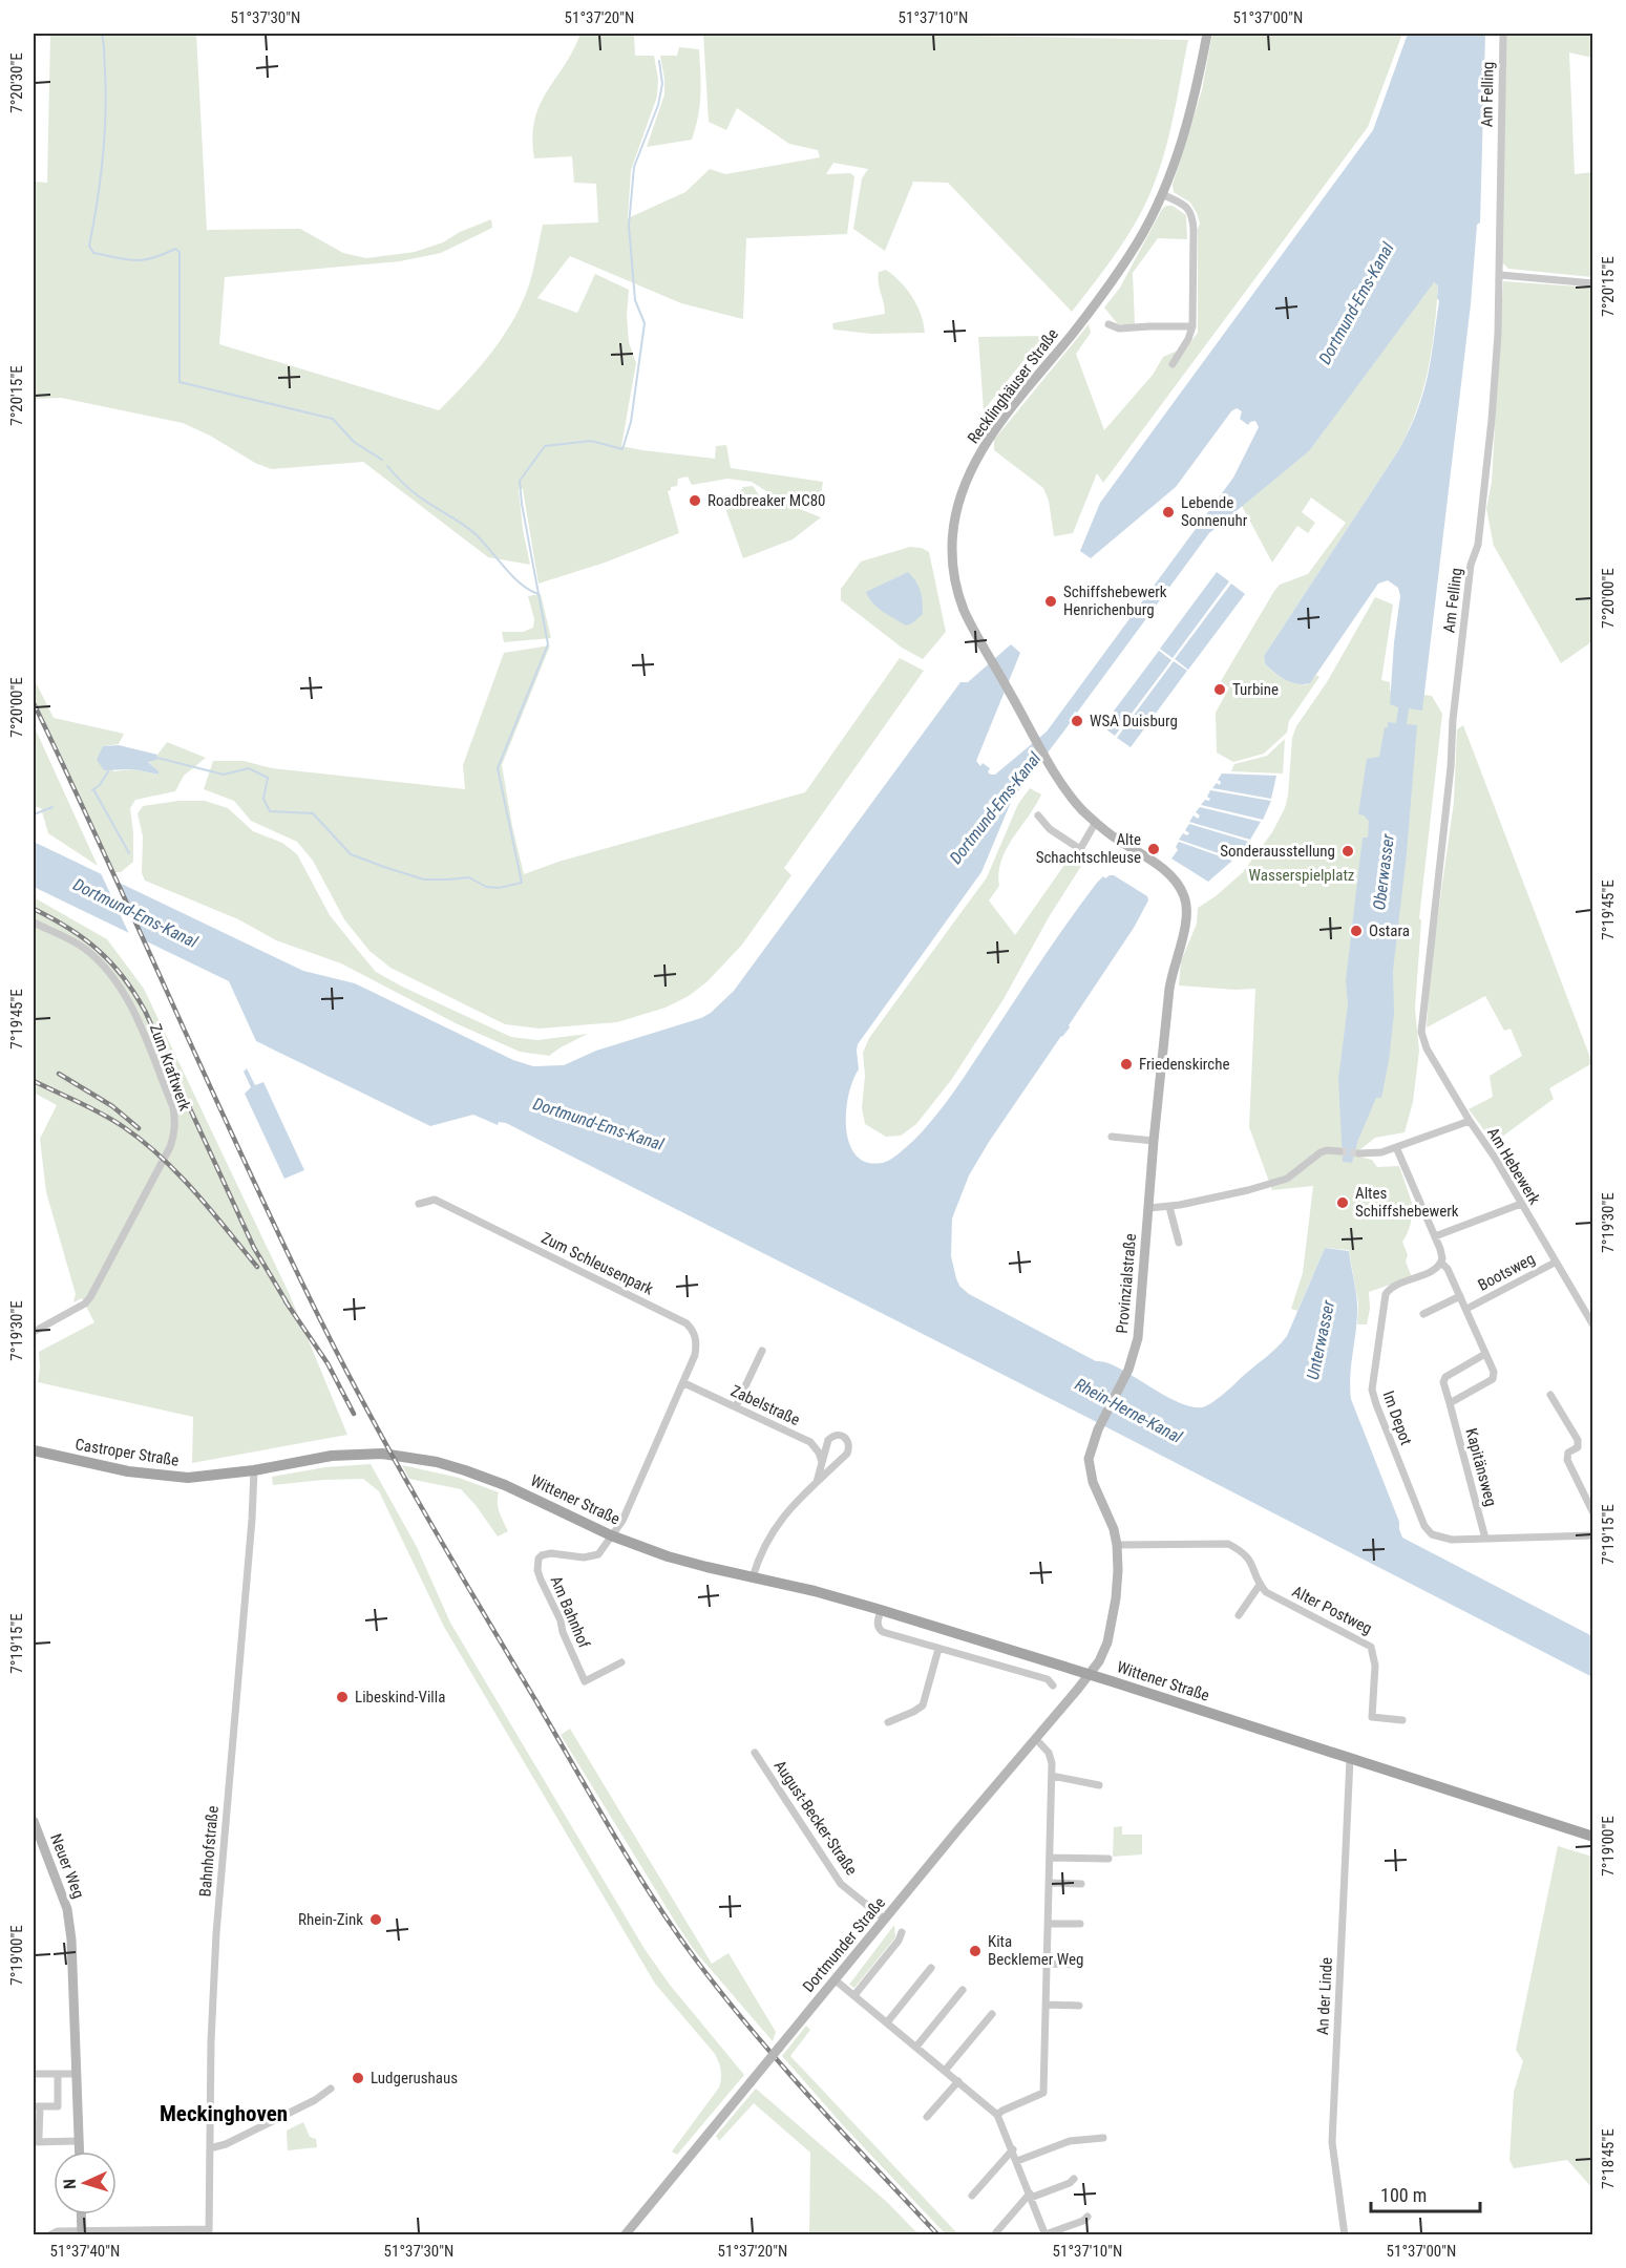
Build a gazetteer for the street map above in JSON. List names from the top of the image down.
{
  "streets": {
    "main road": [
      "Recklinghäuser Straße",
      "Provinzialstraße",
      "Castroper Straße",
      "Wittener Straße",
      "Neuer Weg",
      "Dortmunder Straße"
    ],
    "street": [
      "Am Felling",
      "Zum Kraftwerk",
      "Am Hebewerk",
      "Zum Schleusenpark",
      "Bootsweg",
      "Zabelstraße",
      "Im Depot",
      "Kapitänsweg",
      "Alter Postweg",
      "Am Bahnhof",
      "August-Becker-Straße",
      "Bahnhofstraße",
      "An der Linde"
    ]
  },
  "crossings": [
    ["Am Felling", "Am Hebewerk"],
    ["Recklinghäuser Straße", "Provinzialstraße"],
    ["Am Hebewerk", "Bootsweg"],
    ["Zum Schleusenpark", "Zabelstraße"],
    ["Zum Schleusenpark", "Wittener Straße"],
    ["Zum Schleusenpark", "Am Bahnhof"],
    ["Provinzialstraße", "Wittener Straße"],
    ["Provinzialstraße", "Dortmunder Straße"],
    ["Im Depot", "Kapitänsweg"],
    ["Castroper Straße", "Wittener Straße"],
    ["Castroper Straße", "Bahnhofstraße"],
    ["Wittener Straße", "Am Bahnhof"],
    ["Wittener Straße", "Bahnhofstraße"],
    ["Wittener Straße", "Dortmunder Straße"],
    ["Wittener Straße", "An der Linde"],
    ["August-Becker-Straße", "Dortmunder Straße"]
  ],
  "districts": ["Meckinghoven"],
  "water": [
    "Dortmund-Ems-Kanal",
    "Oberwasser",
    "Unterwasser",
    "Rhein-Herne-Kanal"
  ],
  "parks": ["Wasserspielplatz"],
  "places": [
    "Roadbreaker MC80",
    "Lebende Sonnenuhr",
    "Schiffshebewerk Henrichenburg",
    "Turbine",
    "WSA Duisburg",
    "Alte Schachtschleuse",
    "Sonderausstellung",
    "Ostara",
    "Friedenskirche",
    "Altes Schiffshebewerk",
    "Libeskind-Villa",
    "Rhein-Zink",
    "Kita Becklemer Weg",
    "Ludgerushaus"
  ],
  "scale_bar": "100 m",
  "north": "left",
  "coordinates": [
    "51°37'30\"N",
    "51°37'20\"N",
    "51°37'10\"N",
    "51°37'00\"N",
    "7°20'30\"E",
    "7°20'15\"E",
    "7°20'00\"E",
    "7°19'45\"E",
    "7°19'30\"E",
    "7°19'15\"E",
    "7°19'00\"E",
    "7°18'45\"E",
    "51°37'40\"N"
  ]
}
